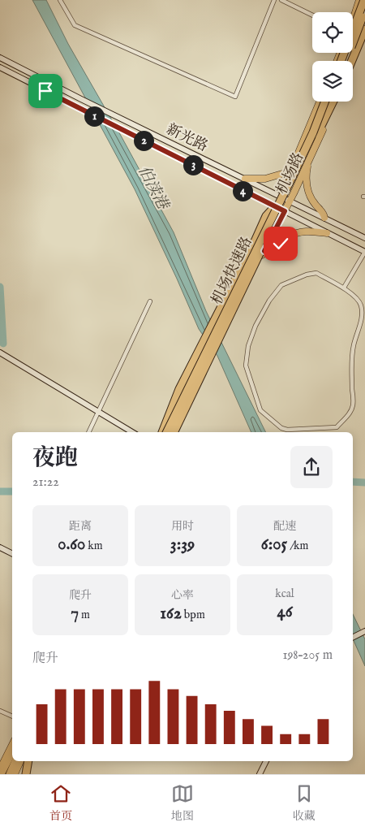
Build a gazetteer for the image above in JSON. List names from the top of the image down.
{
  "streets": {
    "highway": ["机场快速路"],
    "main road": ["新光路", "机场路"]
  },
  "crossings": [
    ["新光路", "机场路"]
  ],
  "water": ["伯渎港"],
  "page": {
    "pins": [
      "1",
      "2",
      "3",
      "4"
    ],
    "heading": ["夜跑", "21:22"],
    "stats": [
      ["距离", "0.60 km"],
      ["用时", "3:39"],
      ["配速", "6:05 /km"],
      ["爬升", "7 m"],
      ["心率", "162 bpm"],
      ["kcal", "46"]
    ],
    "chart": ["爬升", "198–205 m"],
    "tabs": ["首页", "地图", "收藏"]
  }
}
